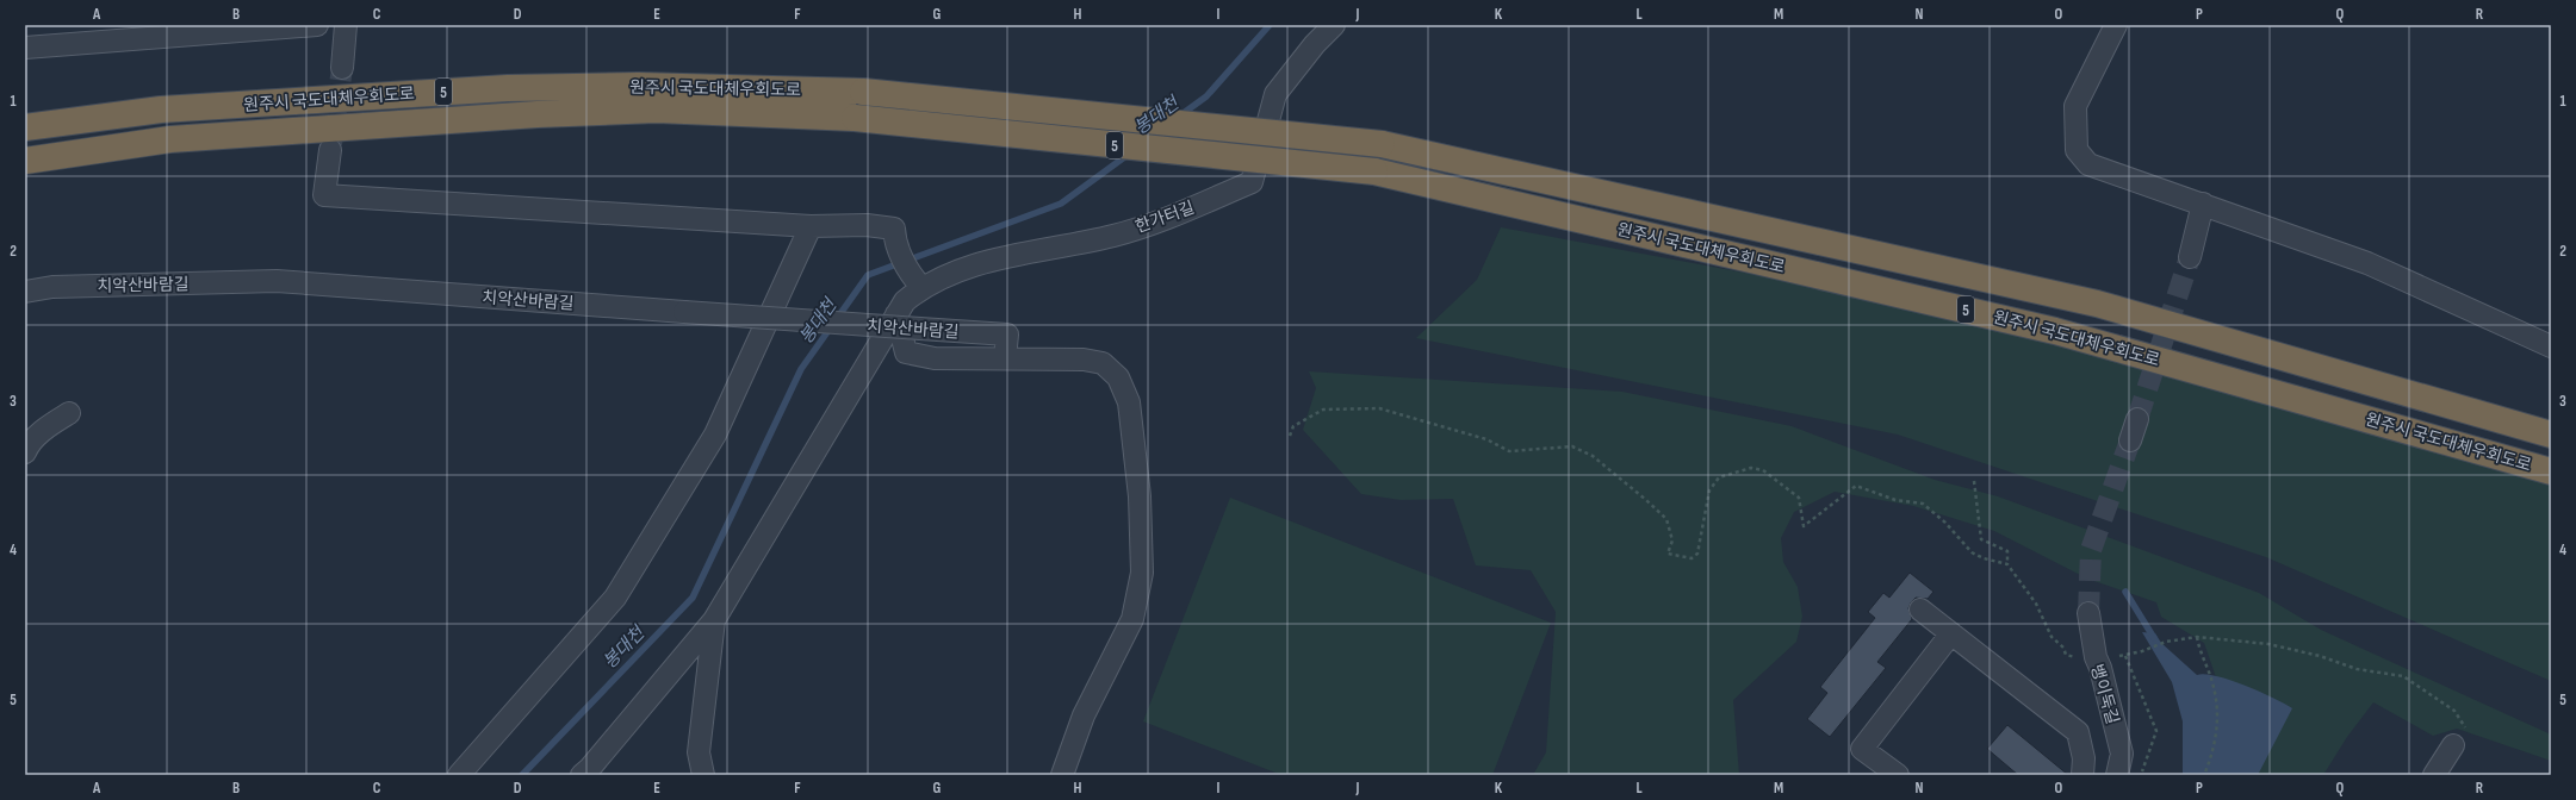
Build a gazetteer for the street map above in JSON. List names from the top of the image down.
{
  "streets": {
    "highway": ["원주시 국도대체우회도로", "5"],
    "street": ["한가터길", "치악산바람길", "뱅이둑길"]
  },
  "water": ["봉대천"],
  "grid": {
    "columns": [
      "A",
      "B",
      "C",
      "D",
      "E",
      "F",
      "G",
      "H",
      "I",
      "J",
      "K",
      "L",
      "M",
      "N",
      "O",
      "P",
      "Q",
      "R"
    ],
    "rows": [
      "1",
      "2",
      "3",
      "4",
      "5"
    ]
  }
}
